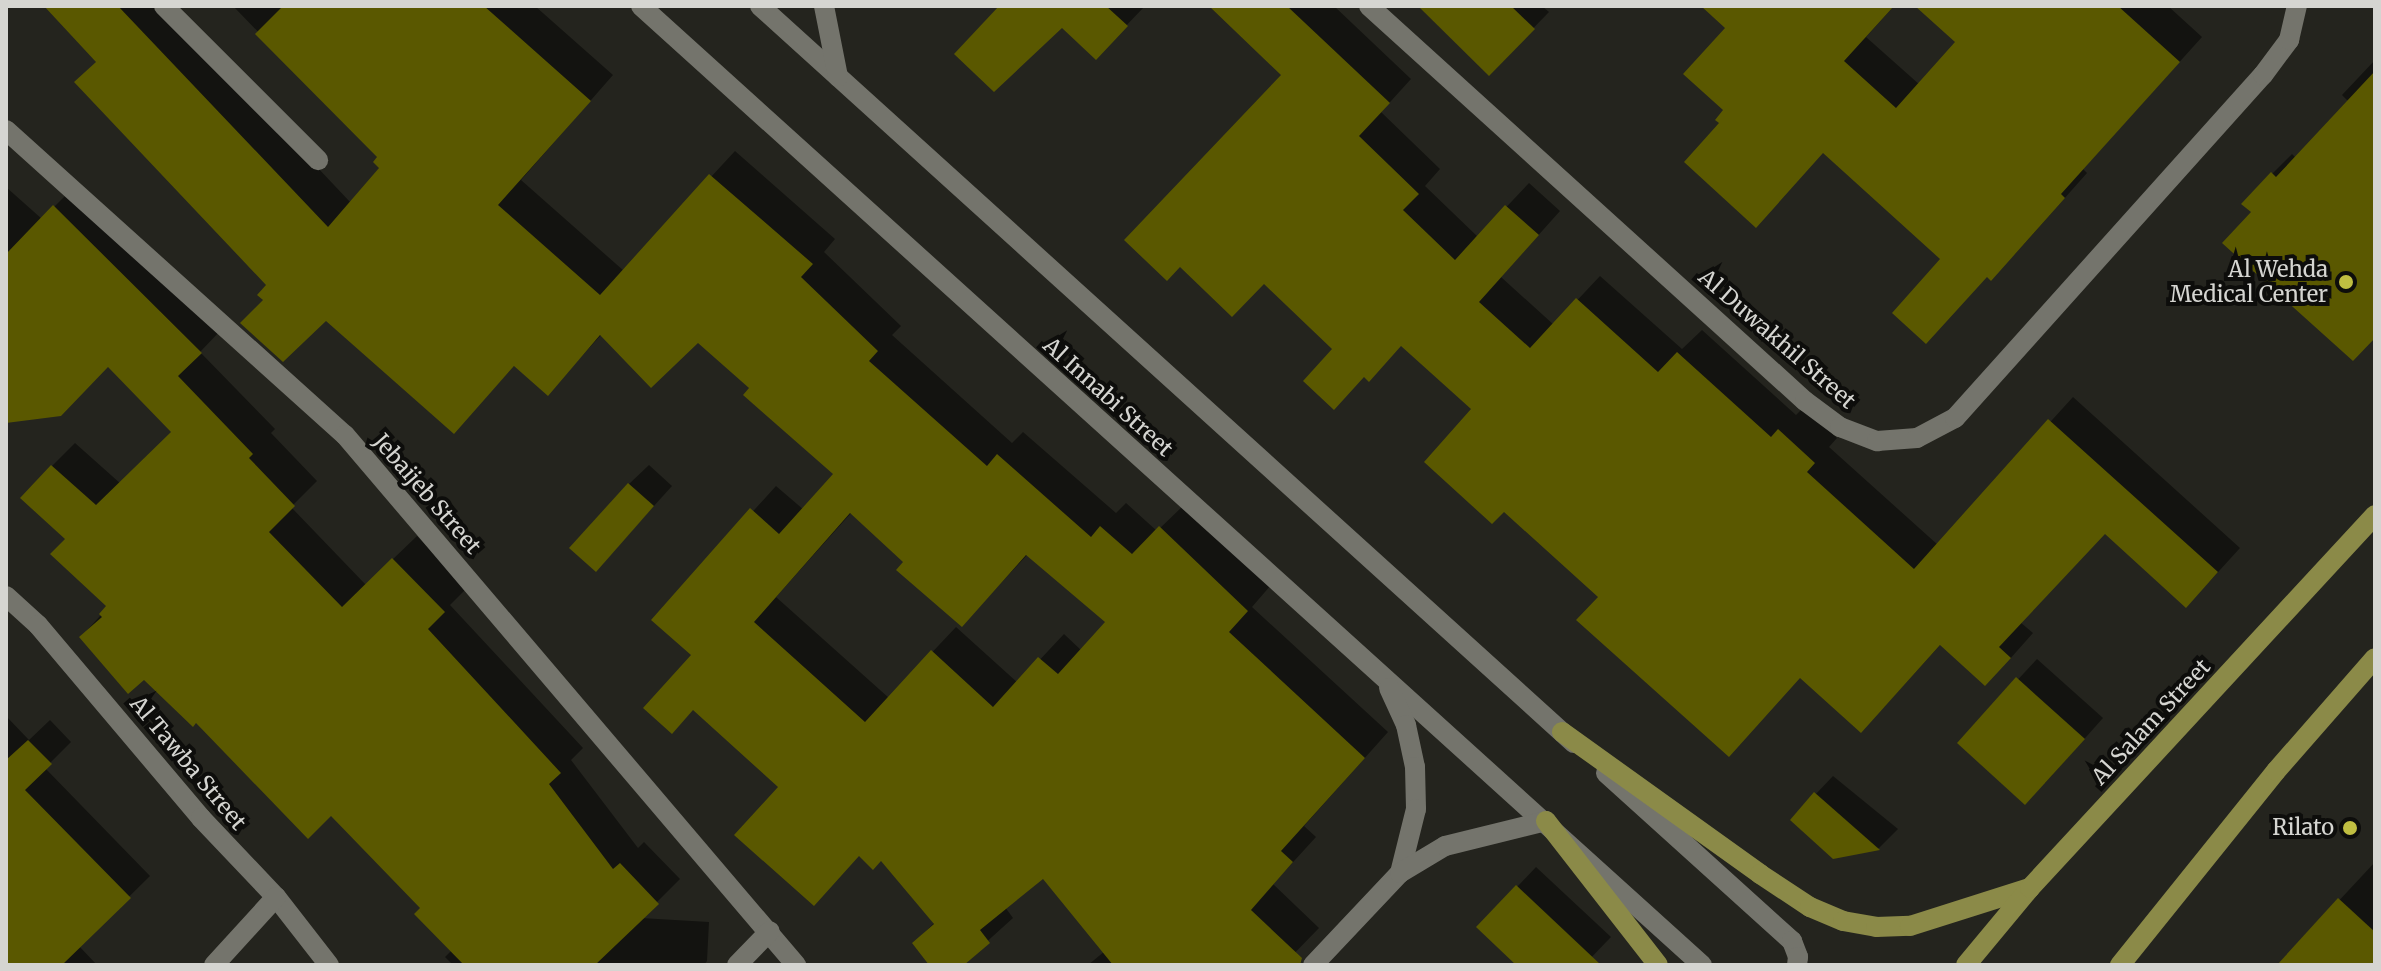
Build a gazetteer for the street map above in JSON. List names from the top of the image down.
{
  "streets": {
    "main road": ["Al Salam Street"],
    "street": [
      "Al Duwakhil Street",
      "Al Innabi Street",
      "Jebaijeb Street",
      "Al Tawba Street"
    ]
  },
  "places": ["Al Wehda Medical Center", "Rilato"]
}
